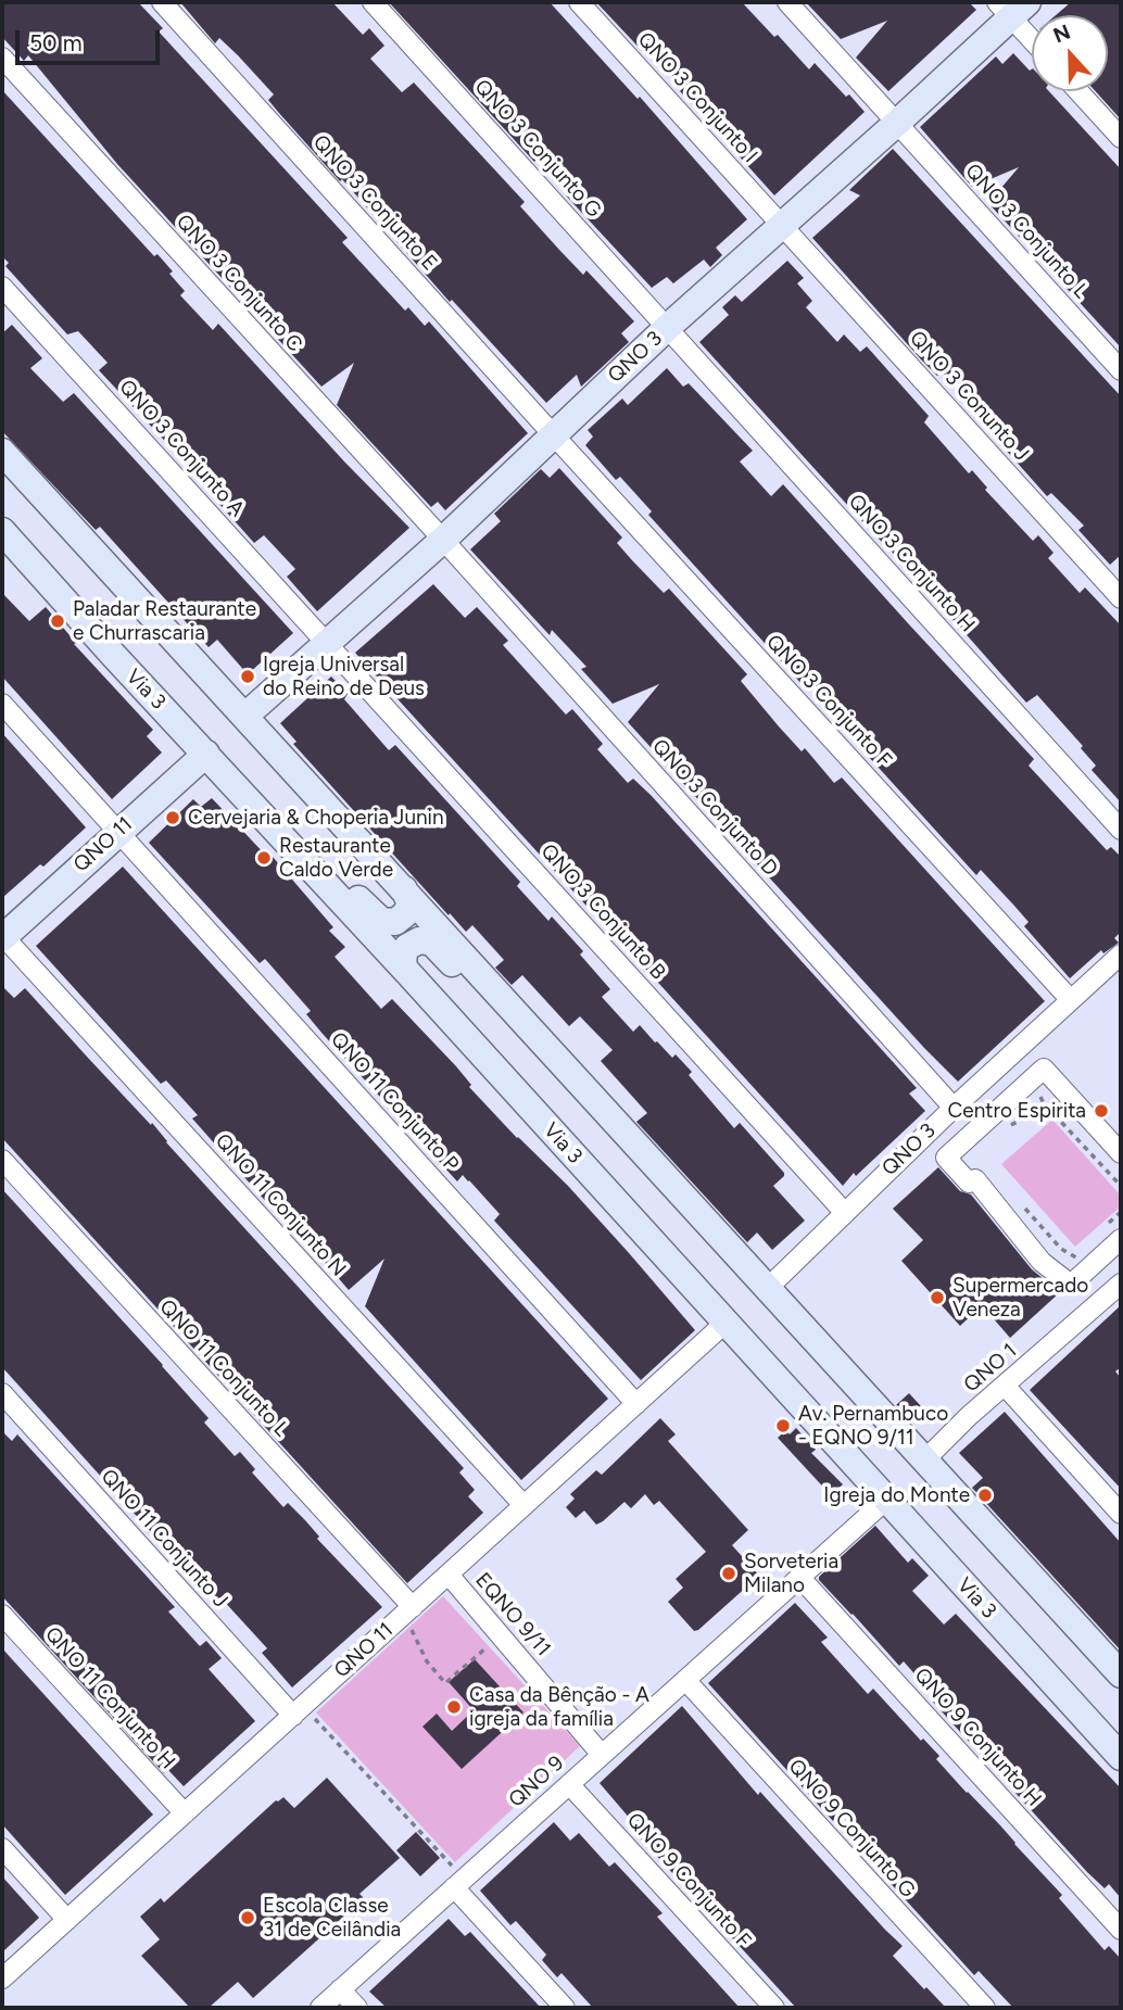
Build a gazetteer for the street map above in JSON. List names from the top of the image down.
{
  "streets": {
    "main road": ["QNO 3", "Via 3", "QNO 11"],
    "street": [
      "QNO 3 Conjunto I",
      "QNO 3 Conjunto G",
      "QNO 3 Conjunto E",
      "QNO 3 Conjunto L",
      "QNO 3 Conjunto C",
      "QNO 3 Conunto J",
      "QNO 3 Conjunto A",
      "QNO 3 Conjunto H",
      "QNO 3 Conjunto F",
      "QNO 3 Conjunto D",
      "QNO 3 Conjunto B",
      "QNO 11 Conjunto P",
      "QNO 11 Conjunto N",
      "QNO 11 Conjunto L",
      "QNO 1",
      "QNO 11 Conjunto J",
      "EQNO 9/11",
      "QNO 11 Conjunto H",
      "QNO 9 Conjunto H",
      "QNO 9",
      "QNO 9 Conjunto G",
      "QNO 9 Conjunto F"
    ]
  },
  "crossings": [
    ["QNO 3 Conjunto I", "QNO 3"],
    ["QNO 3 Conjunto I", "QNO 3 Conunto J"],
    ["QNO 3 Conjunto G", "QNO 3"],
    ["QNO 3 Conjunto G", "QNO 3 Conjunto H"],
    ["QNO 3 Conjunto E", "QNO 3"],
    ["QNO 3 Conjunto E", "QNO 3 Conjunto F"],
    ["QNO 3 Conjunto L", "QNO 3"],
    ["QNO 3 Conjunto C", "QNO 3"],
    ["QNO 3 Conjunto C", "QNO 3 Conjunto D"],
    ["QNO 3", "QNO 3 Conunto J"],
    ["QNO 3", "QNO 3 Conjunto A"],
    ["QNO 3", "QNO 3 Conjunto H"],
    ["QNO 3", "QNO 3 Conjunto F"],
    ["QNO 3", "QNO 3 Conjunto D"],
    ["QNO 3", "QNO 3 Conjunto B"],
    ["QNO 3 Conjunto A", "QNO 3 Conjunto B"],
    ["Via 3", "QNO 11"],
    ["Via 3", "QNO 9"],
    ["QNO 11", "QNO 11 Conjunto P"],
    ["QNO 11", "QNO 11 Conjunto N"],
    ["QNO 11", "QNO 11 Conjunto L"],
    ["QNO 11", "QNO 11 Conjunto J"],
    ["QNO 11", "EQNO 9/11"],
    ["QNO 11", "QNO 11 Conjunto H"],
    ["EQNO 9/11", "QNO 9"],
    ["QNO 9 Conjunto H", "QNO 9"],
    ["QNO 9", "QNO 9 Conjunto G"],
    ["QNO 9", "QNO 9 Conjunto F"]
  ],
  "places": [
    "Paladar Restaurante e Churrascaria",
    "Igreja Universal do Reino de Deus",
    "Cervejaria & Choperia Junin",
    "Restaurante Caldo Verde",
    "Centro Espirita",
    "Supermercado Veneza",
    "Av. Pernambuco - EQNO 9/11",
    "Igreja do Monte",
    "Sorveteria Milano",
    "Casa da Bênção - A igreja da família",
    "Escola Classe 31 de Ceilândia"
  ],
  "scale_bar": "50 m",
  "north": "top"
}
